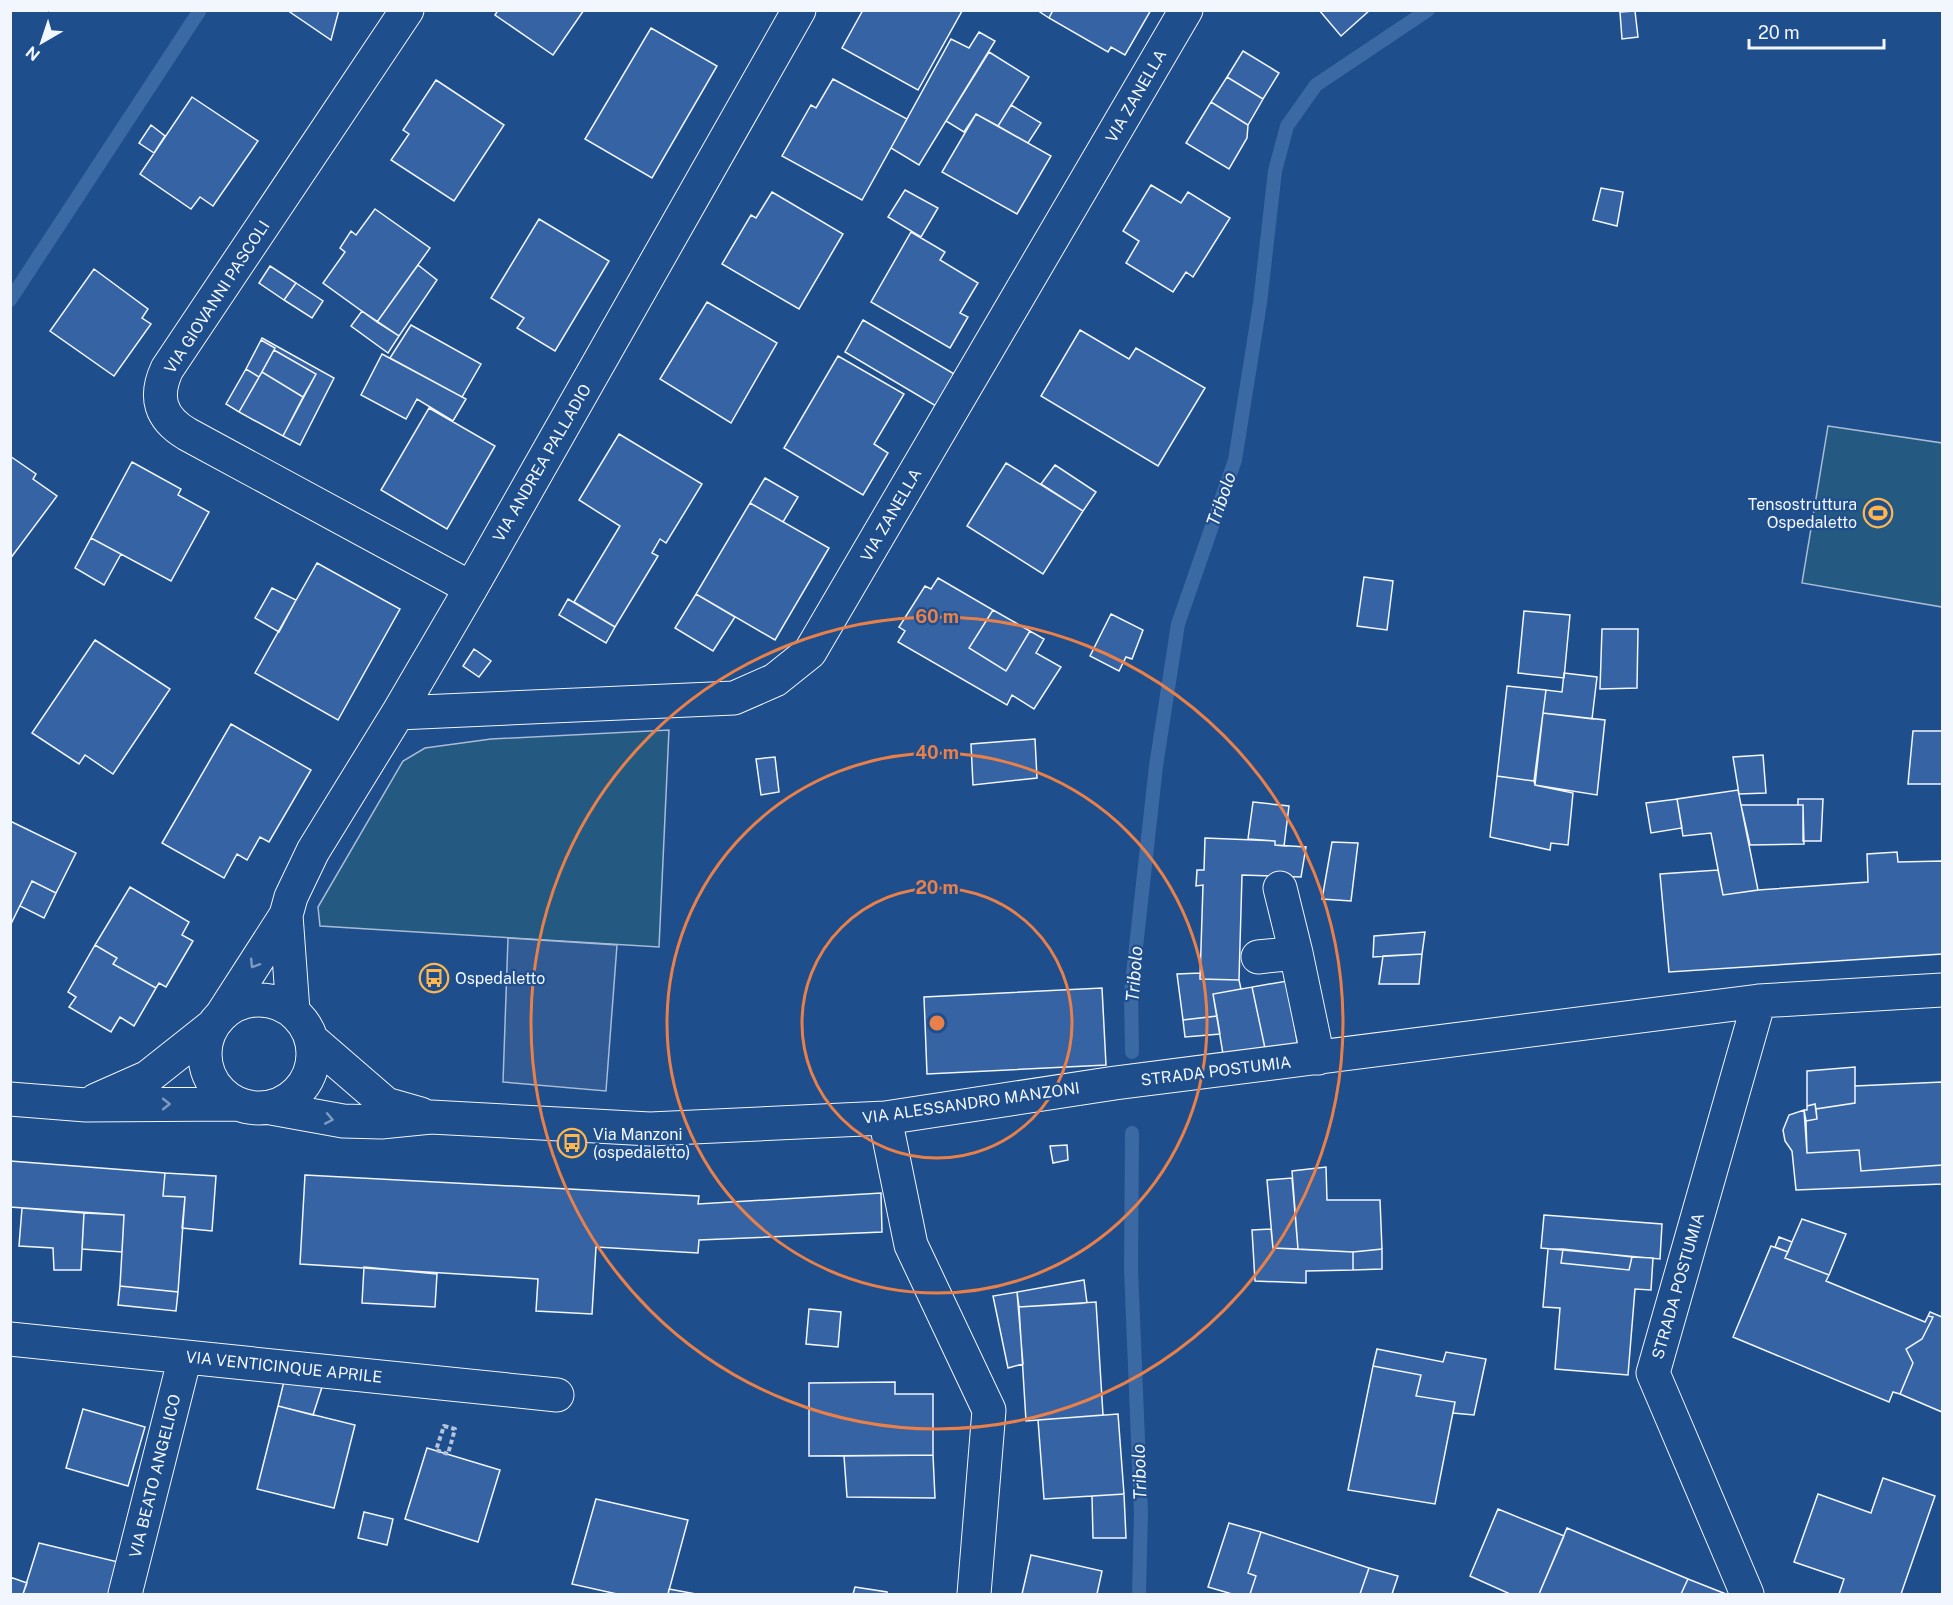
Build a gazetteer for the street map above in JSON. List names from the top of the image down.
{
  "streets": {
    "street": [
      "VIA ZANELLA",
      "VIA GIOVANNI PASCOLI",
      "VIA ANDREA PALLADIO",
      "STRADA POSTUMIA",
      "VIA ALESSANDRO MANZONI",
      "VIA VENTICINQUE APRILE",
      "VIA BEATO ANGELICO"
    ]
  },
  "crossings": [
    ["VIA ZANELLA", "VIA ANDREA PALLADIO"],
    ["VIA GIOVANNI PASCOLI", "VIA ANDREA PALLADIO"],
    ["VIA ANDREA PALLADIO", "VIA ALESSANDRO MANZONI"],
    ["STRADA POSTUMIA", "VIA ALESSANDRO MANZONI"],
    ["VIA VENTICINQUE APRILE", "VIA BEATO ANGELICO"]
  ],
  "water": ["Tribolo"],
  "places": {
    "sports": ["Tensostruttura Ospedaletto"],
    "bus stop": ["Ospedaletto", "Via Manzoni (ospedaletto)"]
  },
  "scale_bar": "20 m",
  "north": "bottom left",
  "rings": ["60 m", "40 m", "20 m"]
}
